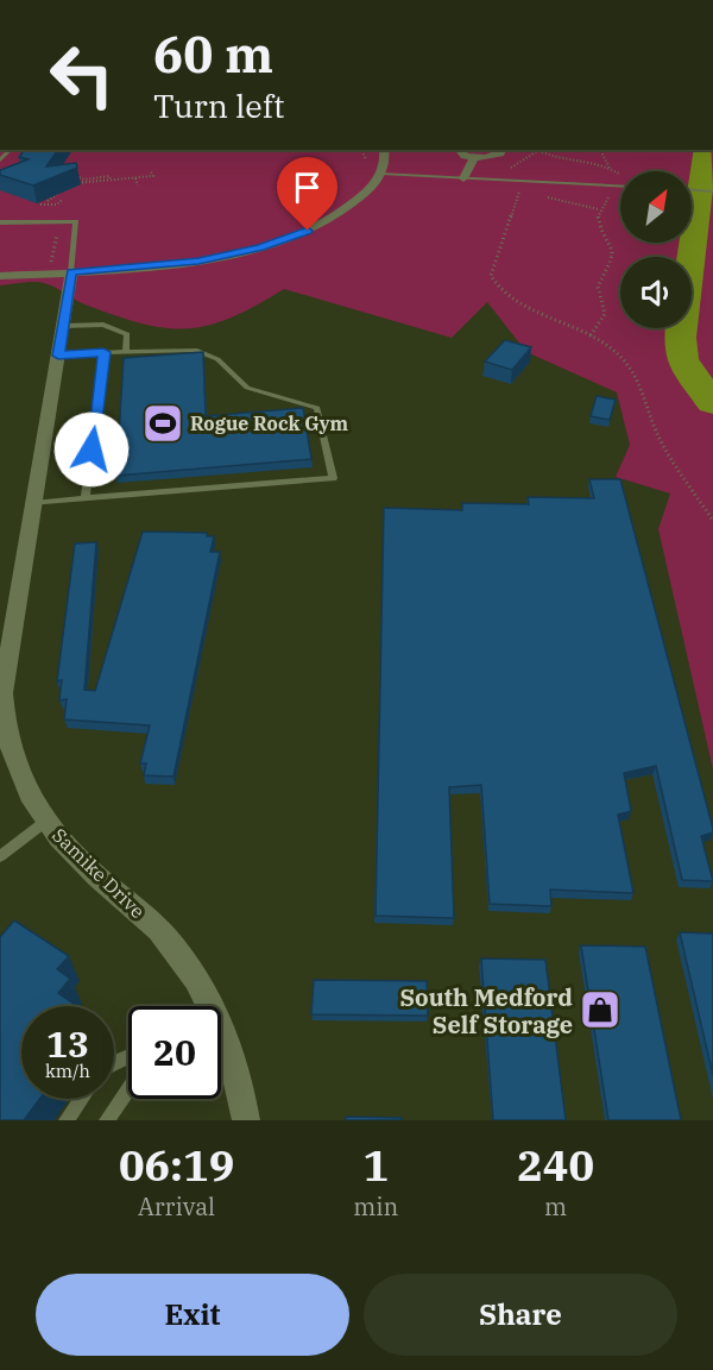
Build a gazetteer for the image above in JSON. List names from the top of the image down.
{
  "streets": {
    "street": ["Samike Drive"]
  },
  "places": {
    "sports": ["Rogue Rock Gym"],
    "shop": ["South Medford Self Storage"]
  },
  "north": "top right",
  "page": {
    "turn": ["60 m", "Turn left"],
    "speed": "13 km/h",
    "limit": "20",
    "eta": [
      "06:19",
      "Arrival",
      "1",
      "min",
      "240",
      "m"
    ],
    "buttons": ["Exit", "Share"]
  }
}
